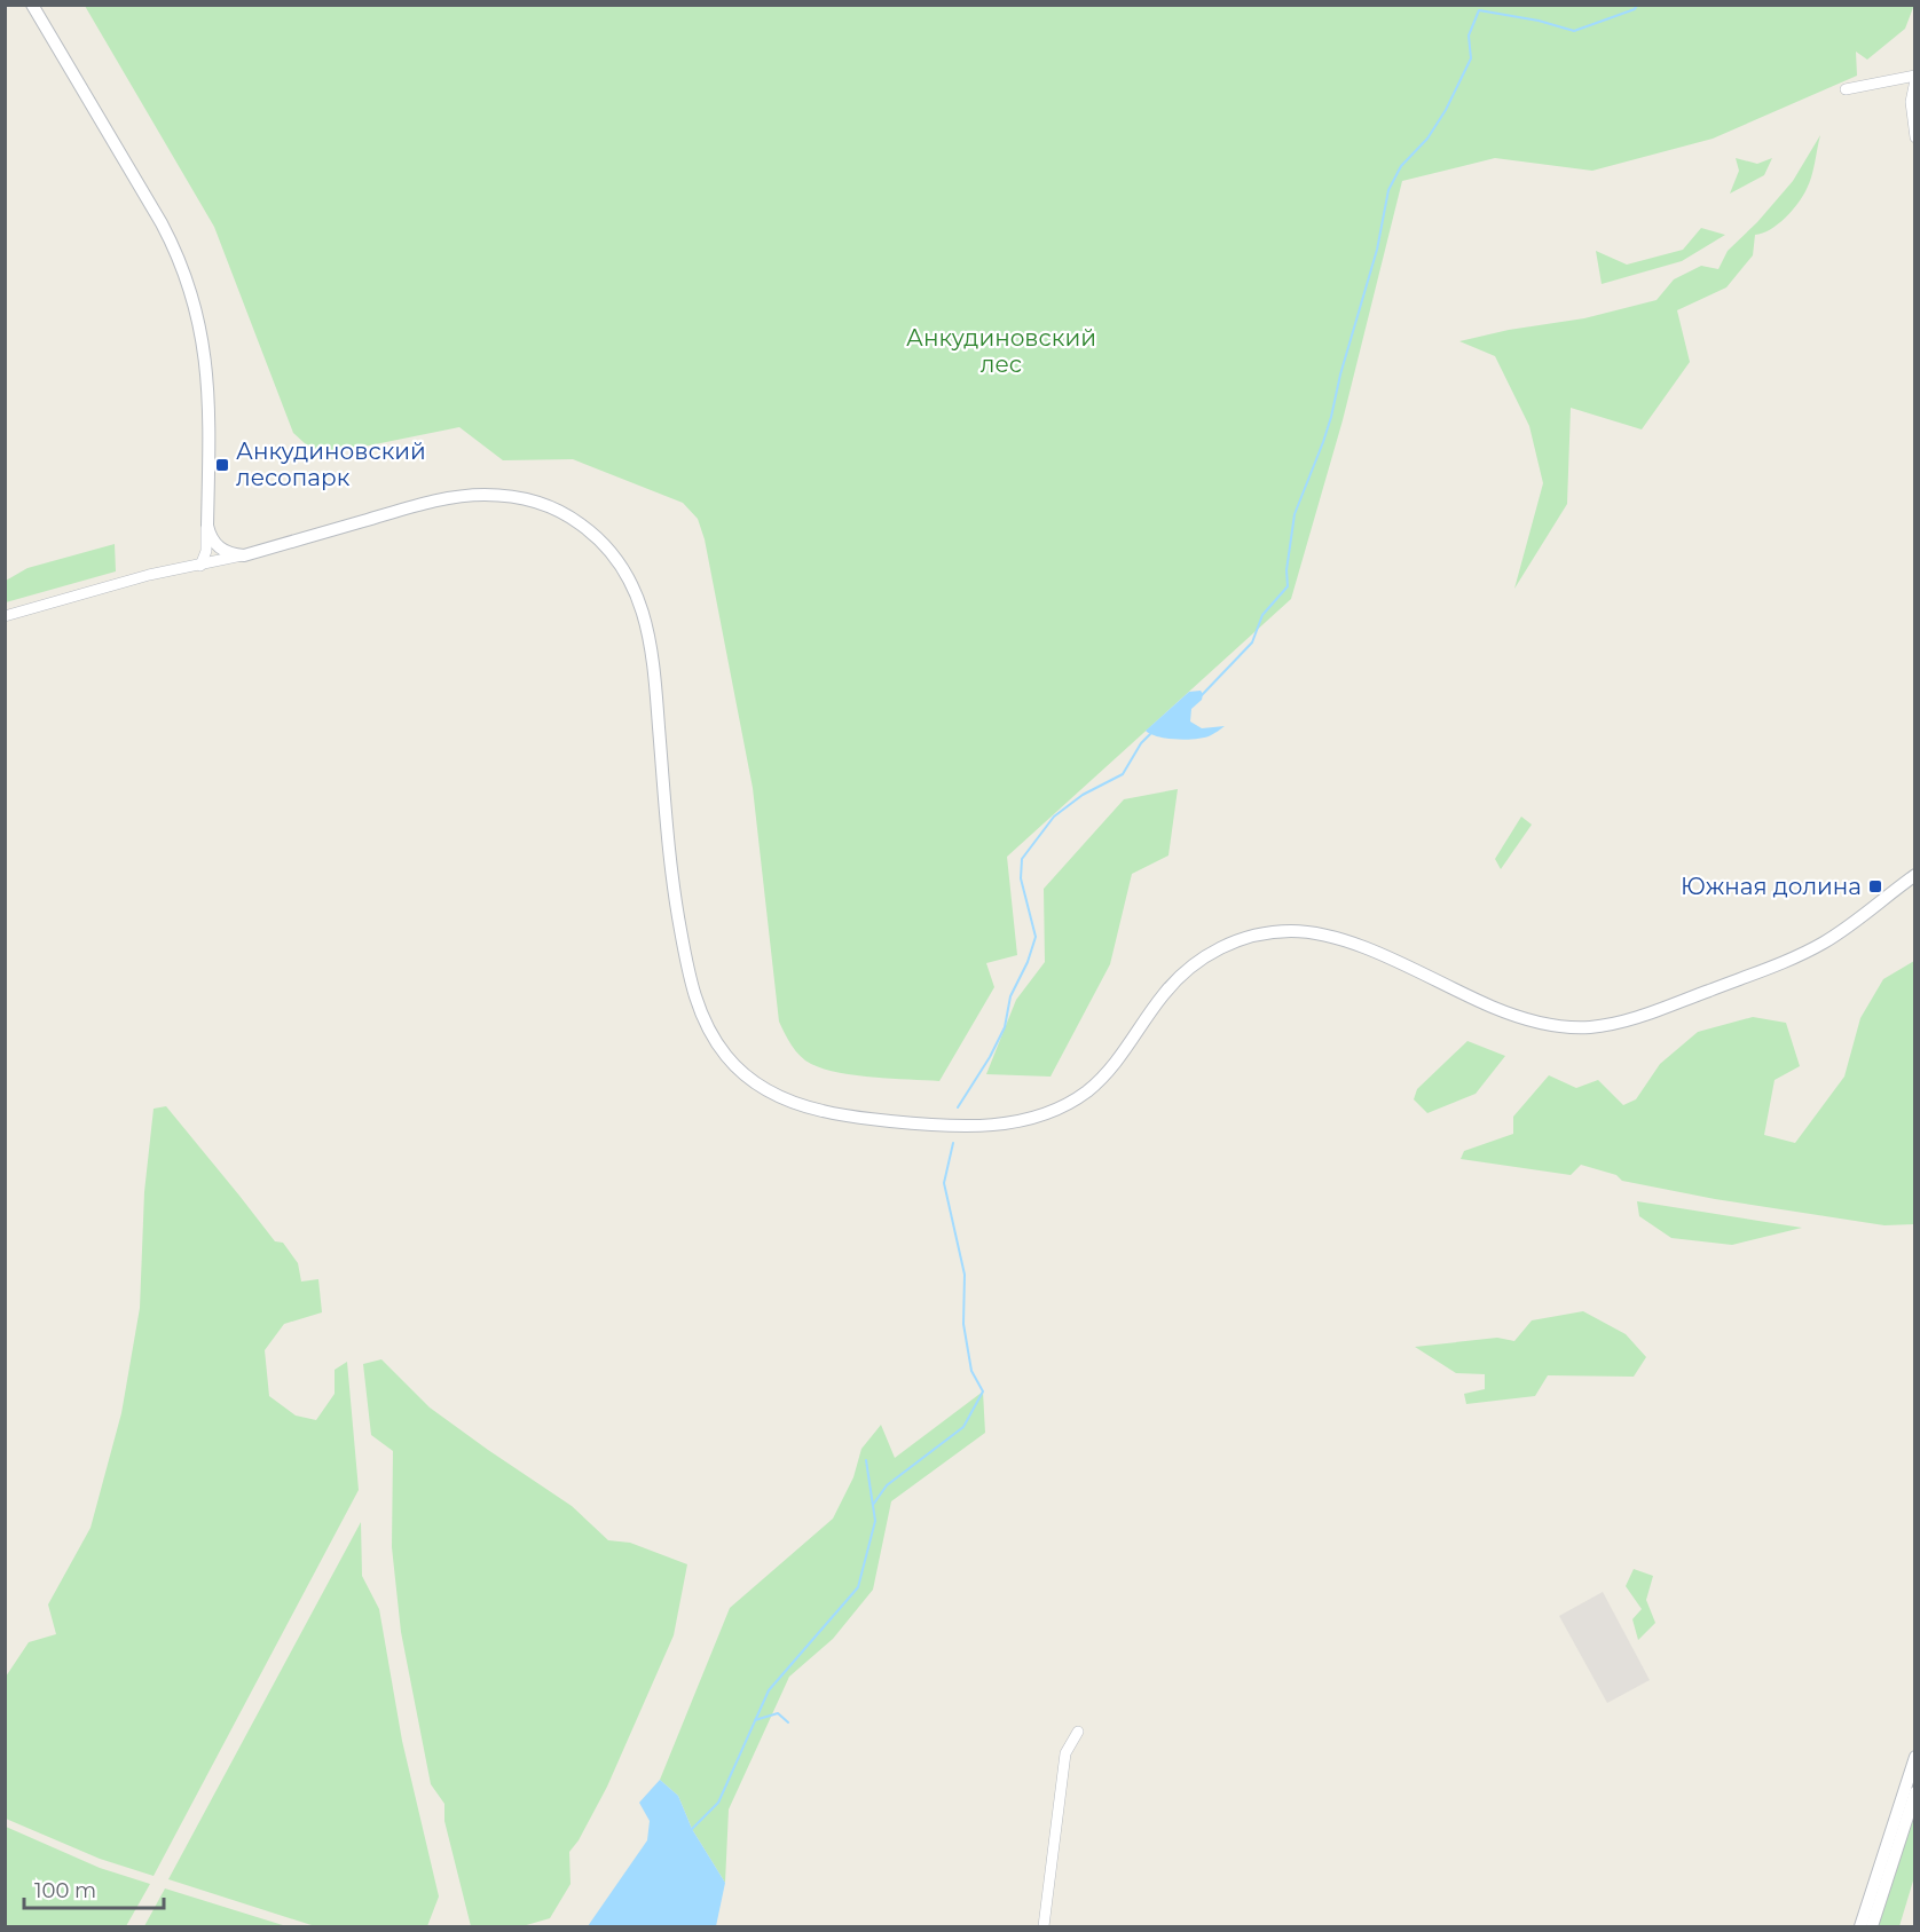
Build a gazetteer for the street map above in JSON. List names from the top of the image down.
{
  "parks": ["Анкудиновский лес"],
  "places": {
    "transit": ["Анкудиновский лесопарк", "Южная долина"]
  },
  "scale_bar": "100 m"
}
